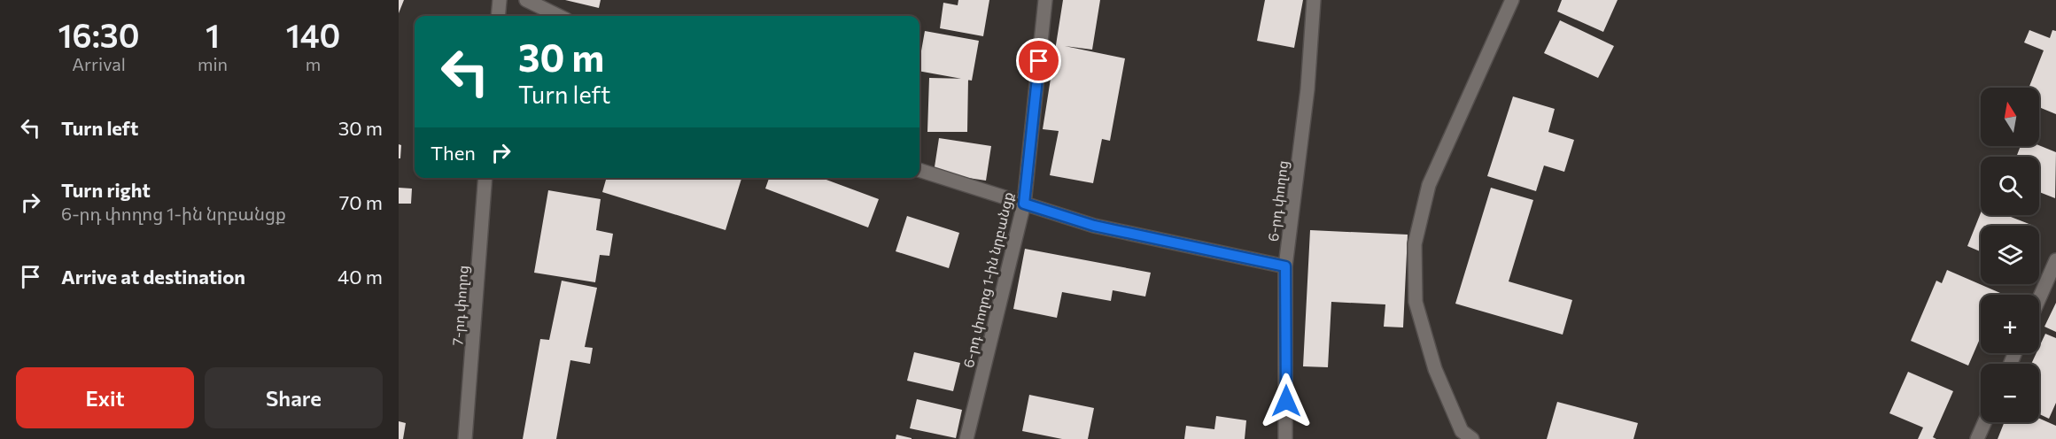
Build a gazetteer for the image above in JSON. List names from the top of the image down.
{
  "streets": {
    "street": ["6-րդ փողոց", "6-րդ փողոց 1-ին նրբանցք", "7-րդ փողոց"]
  },
  "north": "top",
  "page": {
    "eta": [
      "16:30",
      "Arrival",
      "1",
      "min",
      "140",
      "m"
    ],
    "turn": ["30 m", "Turn left"],
    "map_buttons": ["+", "−"],
    "list": [
      {
        "name": "Turn left",
        "value": "30 m"
      },
      {
        "name": "Turn right",
        "note": "6-րդ փողոց 1-ին նրբանցք",
        "value": "70 m"
      },
      {
        "name": "Arrive at destination",
        "value": "40 m"
      }
    ],
    "then": "Then",
    "buttons": ["Exit", "Share"]
  }
}
